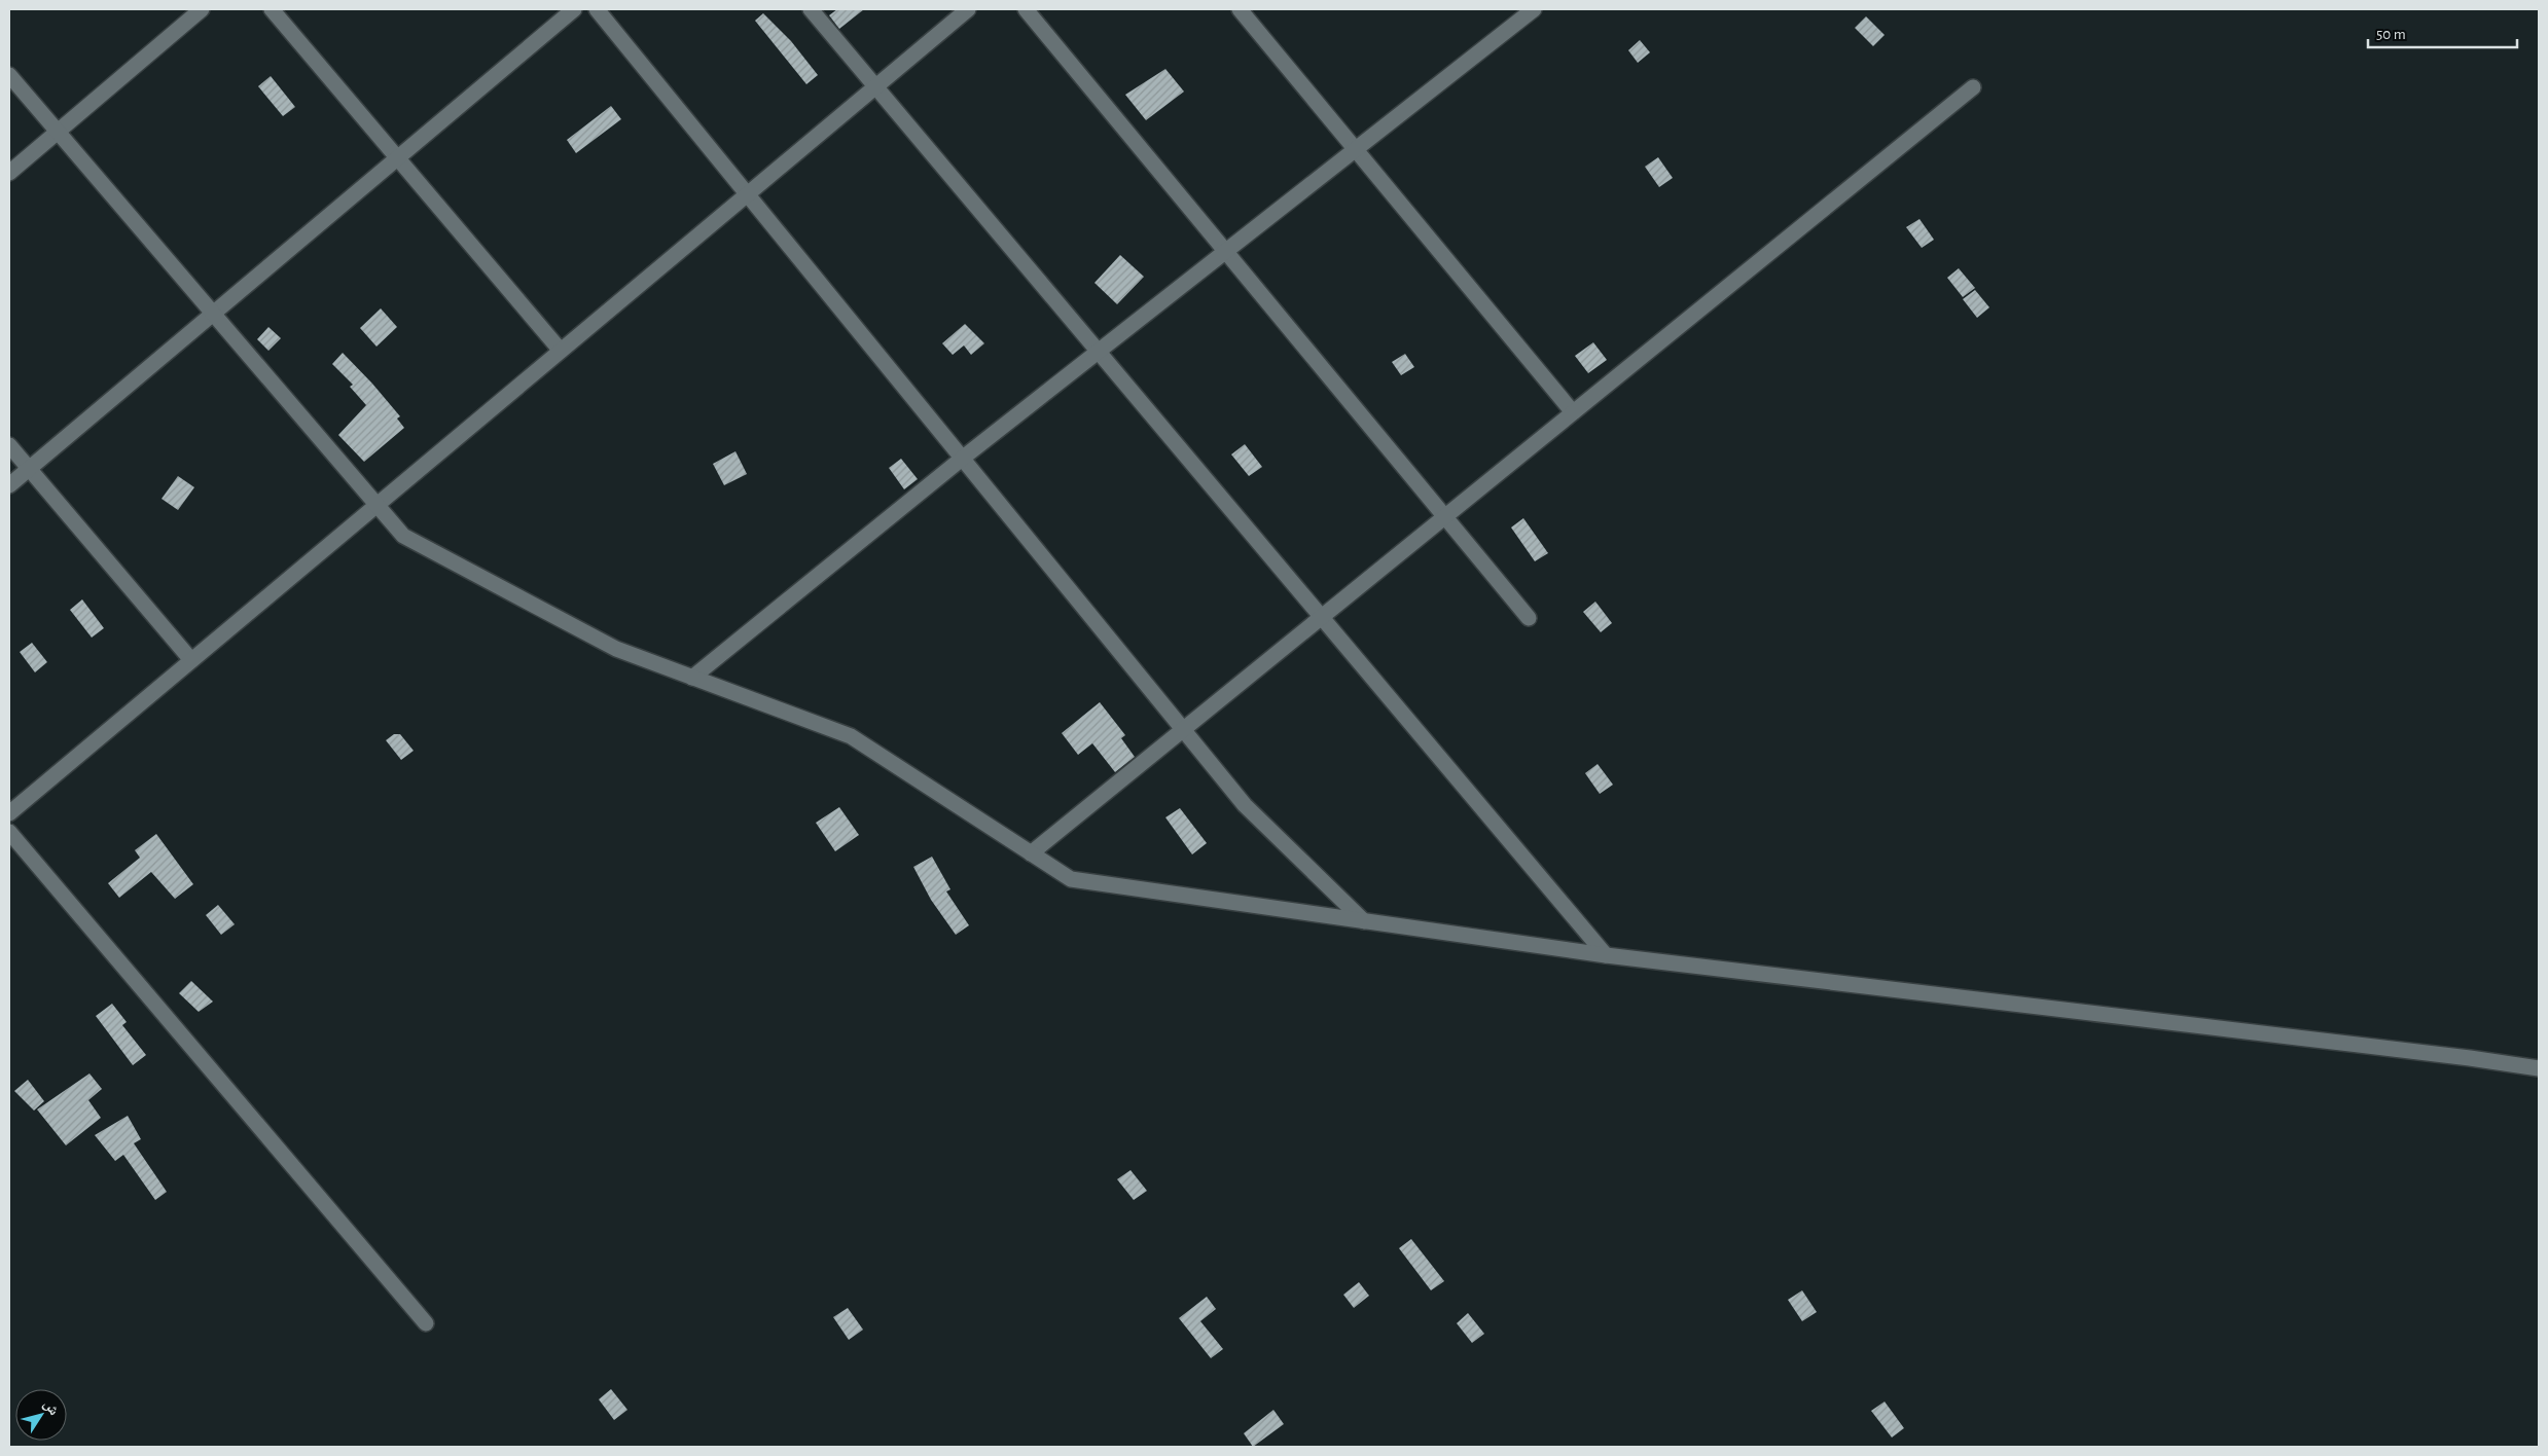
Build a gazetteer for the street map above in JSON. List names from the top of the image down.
{
  "scale_bar": "50 m",
  "north": "top right"
}
